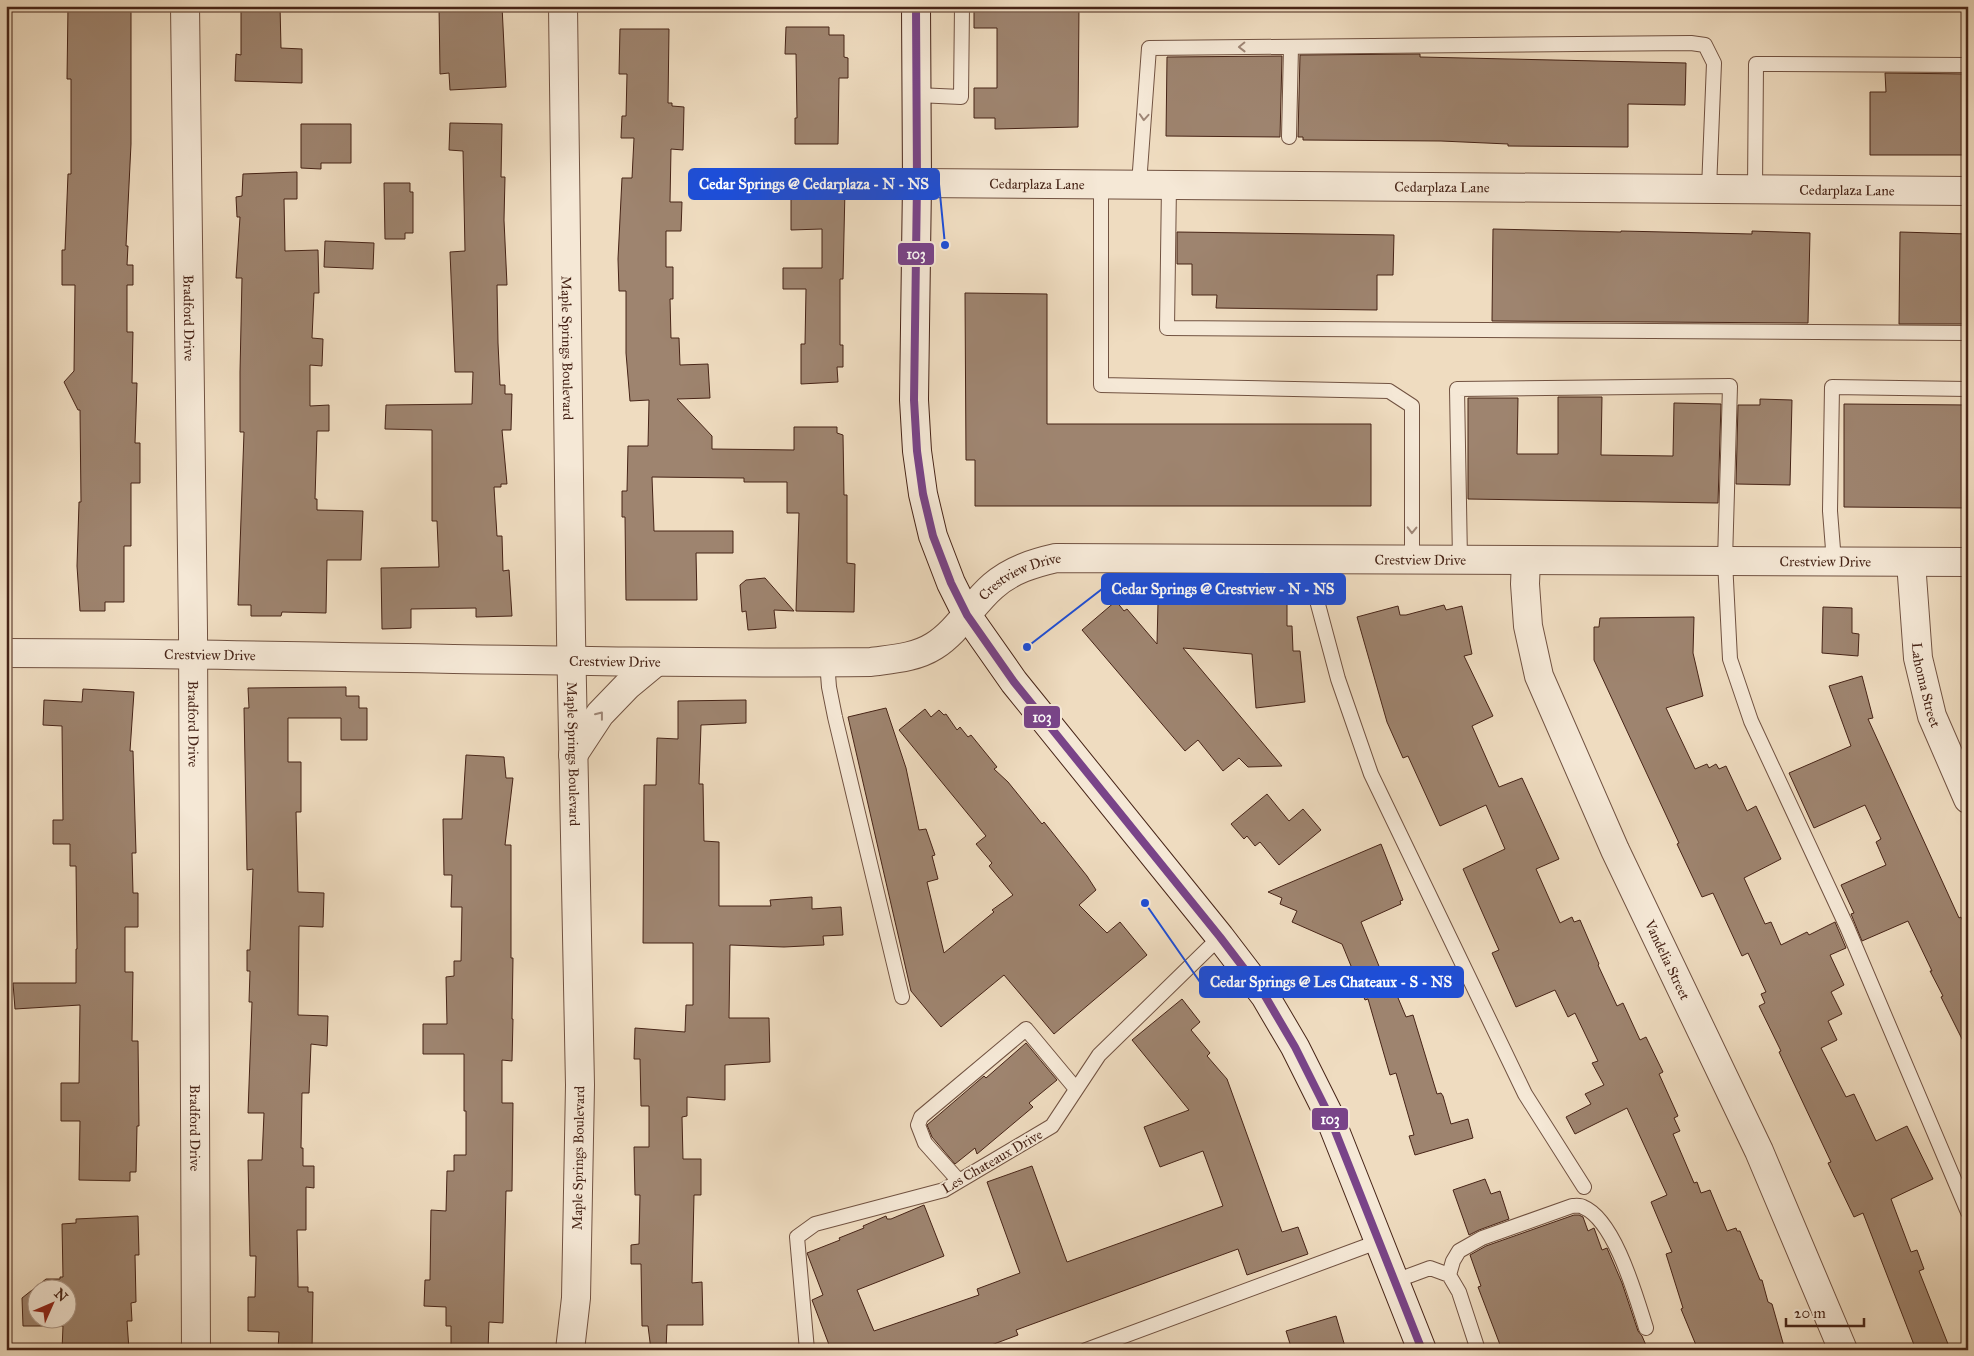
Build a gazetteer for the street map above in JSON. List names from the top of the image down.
{
  "streets": {
    "street": [
      "Cedarplaza Lane",
      "Bradford Drive",
      "Maple Springs Boulevard",
      "Crestview Drive",
      "Lahoma Street",
      "Vandelia Street"
    ],
    "lane": ["Les Chateaux Drive"]
  },
  "crossings": [
    ["Bradford Drive", "Crestview Drive"],
    ["Maple Springs Boulevard", "Crestview Drive"],
    ["Crestview Drive", "Lahoma Street"],
    ["Crestview Drive", "Vandelia Street"]
  ],
  "places": ["Cedar Springs @ Cedarplaza - N - NS", "Cedar Springs @ Crestview - N - NS", "Cedar Springs @ Les Chateaux - S - NS"],
  "lines": ["transit line 103"],
  "scale_bar": "20 m",
  "north": "top right"
}
